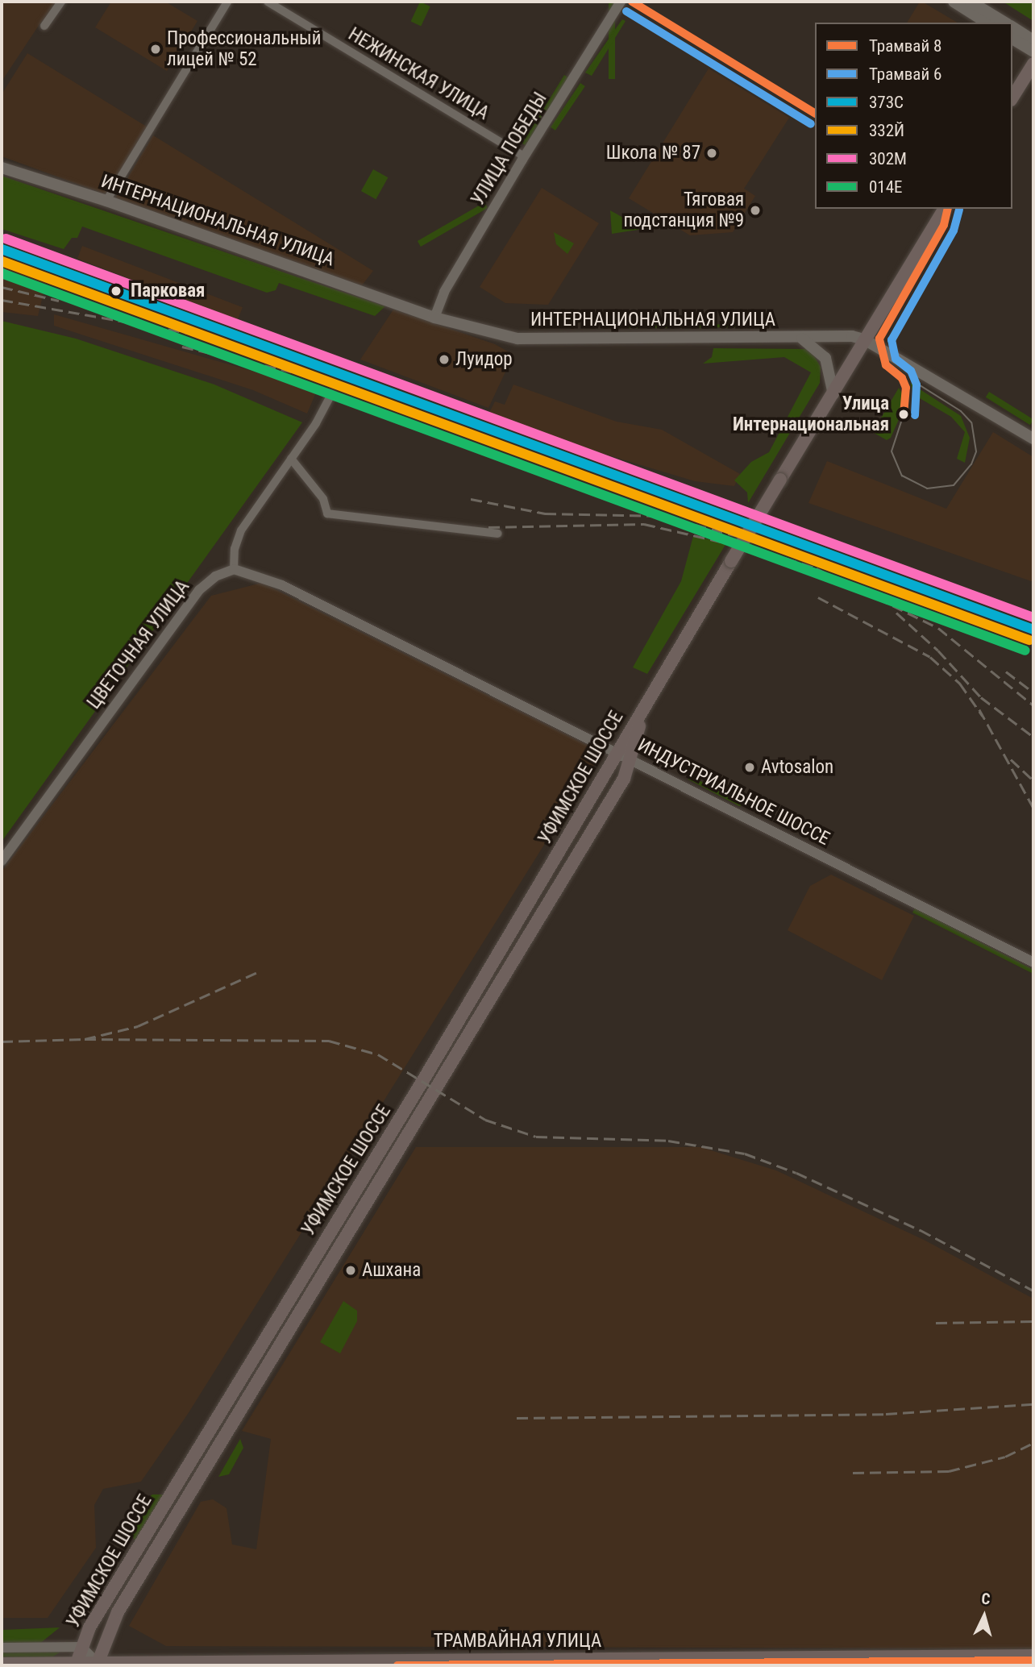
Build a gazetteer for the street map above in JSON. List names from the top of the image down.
{
  "streets": {
    "main road": ["ИНТЕРНАЦИОНАЛЬНАЯ УЛИЦА", "УФИМСКОЕ ШОССЕ", "ТРАМВАЙНАЯ УЛИЦА"],
    "street": [
      "НЕЖИНСКАЯ УЛИЦА",
      "УЛИЦА ПОБЕДЫ",
      "ЦВЕТОЧНАЯ УЛИЦА",
      "ИНДУСТРИАЛЬНОЕ ШОССЕ"
    ]
  },
  "crossings": [
    ["НЕЖИНСКАЯ УЛИЦА", "УЛИЦА ПОБЕДЫ"],
    ["УЛИЦА ПОБЕДЫ", "ИНТЕРНАЦИОНАЛЬНАЯ УЛИЦА"],
    ["ИНТЕРНАЦИОНАЛЬНАЯ УЛИЦА", "УФИМСКОЕ ШОССЕ"],
    ["ЦВЕТОЧНАЯ УЛИЦА", "ИНДУСТРИАЛЬНОЕ ШОССЕ"],
    ["УФИМСКОЕ ШОССЕ", "ИНДУСТРИАЛЬНОЕ ШОССЕ"],
    ["УФИМСКОЕ ШОССЕ", "ТРАМВАЙНАЯ УЛИЦА"]
  ],
  "places": [
    "Профессиональный лицей № 52",
    "Школа № 87",
    "Тяговая подстанция №9",
    "Парковая",
    "Луидор",
    "Улица Интернациональная",
    "Avtosalon",
    "Ашхана"
  ],
  "lines": [
    "tram line 8",
    "tram line 6",
    "transit line 302М",
    "transit line 373C",
    "transit line 332Й",
    "transit line 014Е"
  ],
  "legend": [
    "Трамвай 8",
    "Трамвай 6",
    "373C",
    "332Й",
    "302М",
    "014Е"
  ],
  "north": "top"
}
